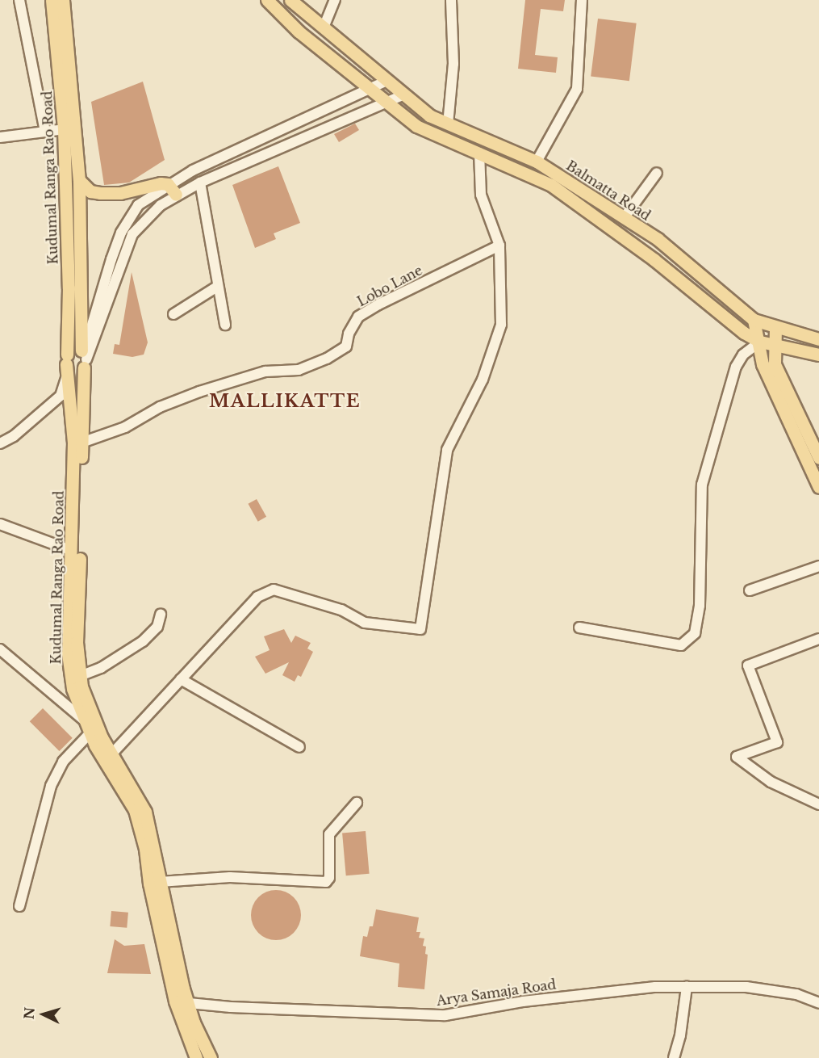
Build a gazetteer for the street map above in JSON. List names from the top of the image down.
{
  "streets": {
    "main road": ["Kudumal Ranga Rao Road", "Balmatta Road"],
    "street": ["Lobo Lane", "Arya Samaja Road"]
  },
  "crossings": [
    ["Kudumal Ranga Rao Road", "Arya Samaja Road"]
  ],
  "districts": ["MALLIKATTE"],
  "north": "left"
}
